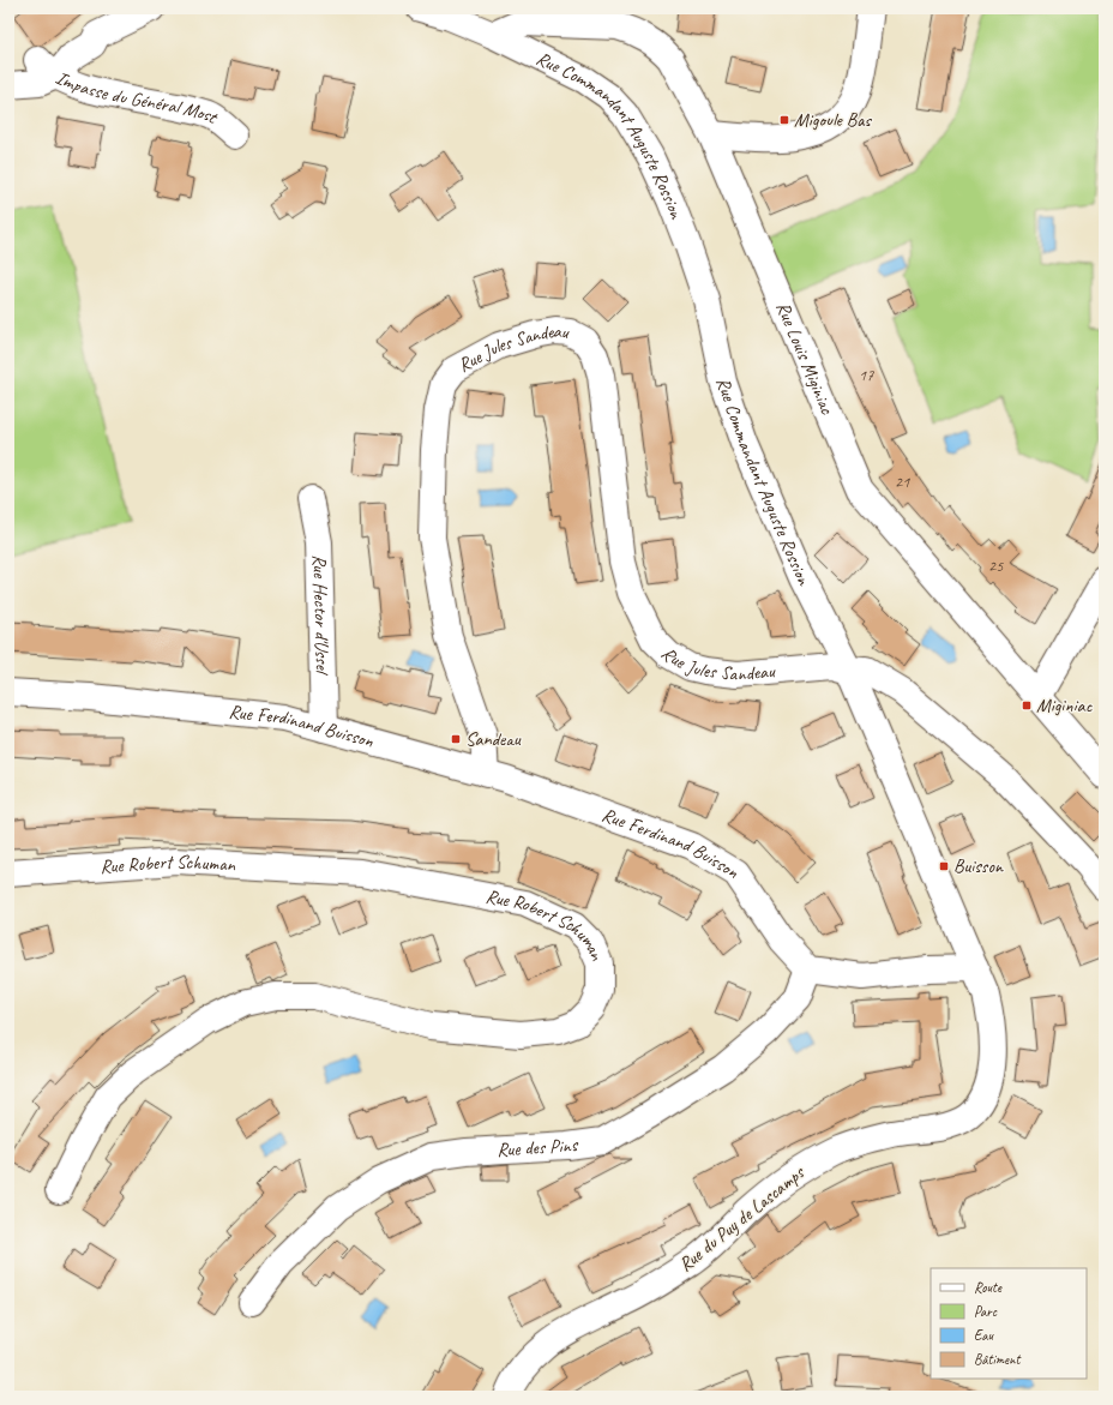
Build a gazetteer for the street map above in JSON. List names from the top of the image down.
{
  "streets": {
    "street": [
      "Impasse du Général Most",
      "Rue Commandant Auguste Rossion",
      "Rue Jules Sandeau",
      "Rue Louis Miginiac",
      "Rue Hector d'Ussel",
      "Rue Ferdinand Buisson",
      "Rue Robert Schuman",
      "Rue des Pins",
      "Rue du Puy de Lascamps"
    ]
  },
  "crossings": [
    ["Rue Commandant Auguste Rossion", "Rue Jules Sandeau"],
    ["Rue Commandant Auguste Rossion", "Rue Louis Miginiac"],
    ["Rue Jules Sandeau", "Rue Ferdinand Buisson"],
    ["Rue Hector d'Ussel", "Rue Ferdinand Buisson"],
    ["Rue Ferdinand Buisson", "Rue des Pins"]
  ],
  "places": {
    "transit": [
      "Migoule Bas",
      "Miginiac",
      "Sandeau",
      "Buisson"
    ]
  },
  "house_numbers": ["17", "21", "25"],
  "legend": [
    "Route",
    "Parc",
    "Eau",
    "Bâtiment"
  ]
}
